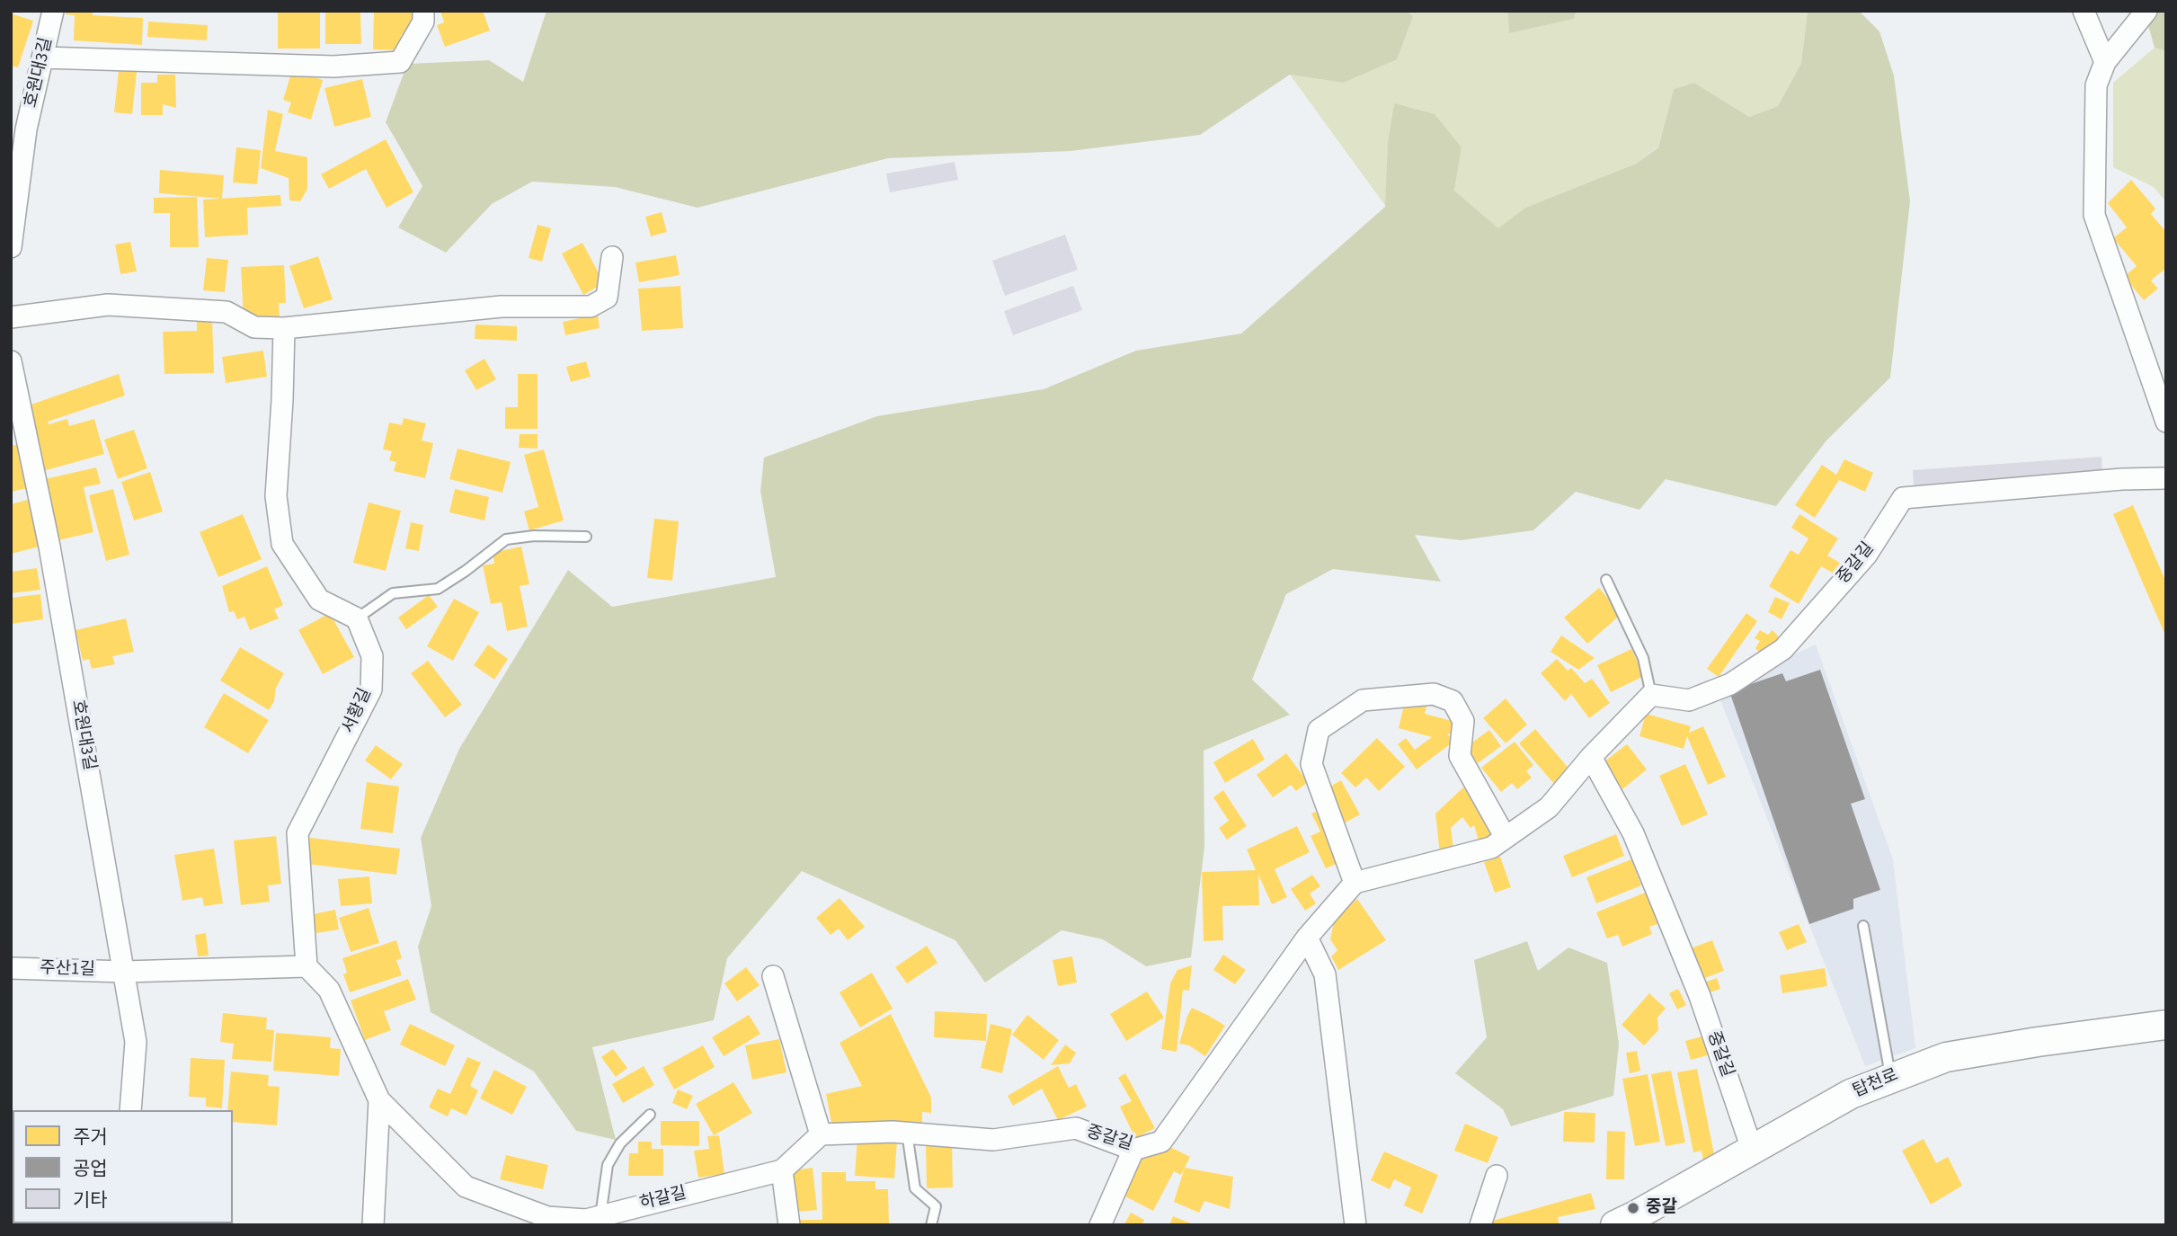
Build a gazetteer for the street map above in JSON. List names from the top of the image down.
{
  "streets": {
    "main road": ["탑천로"],
    "street": [
      "호원대3길",
      "중갈길",
      "서황길",
      "주산1길",
      "하갈길"
    ]
  },
  "crossings": [
    ["호원대3길", "주산1길"],
    ["중갈길", "탑천로"],
    ["서황길", "주산1길"]
  ],
  "places": ["중갈"],
  "legend": ["주거", "공업", "기타"]
}
